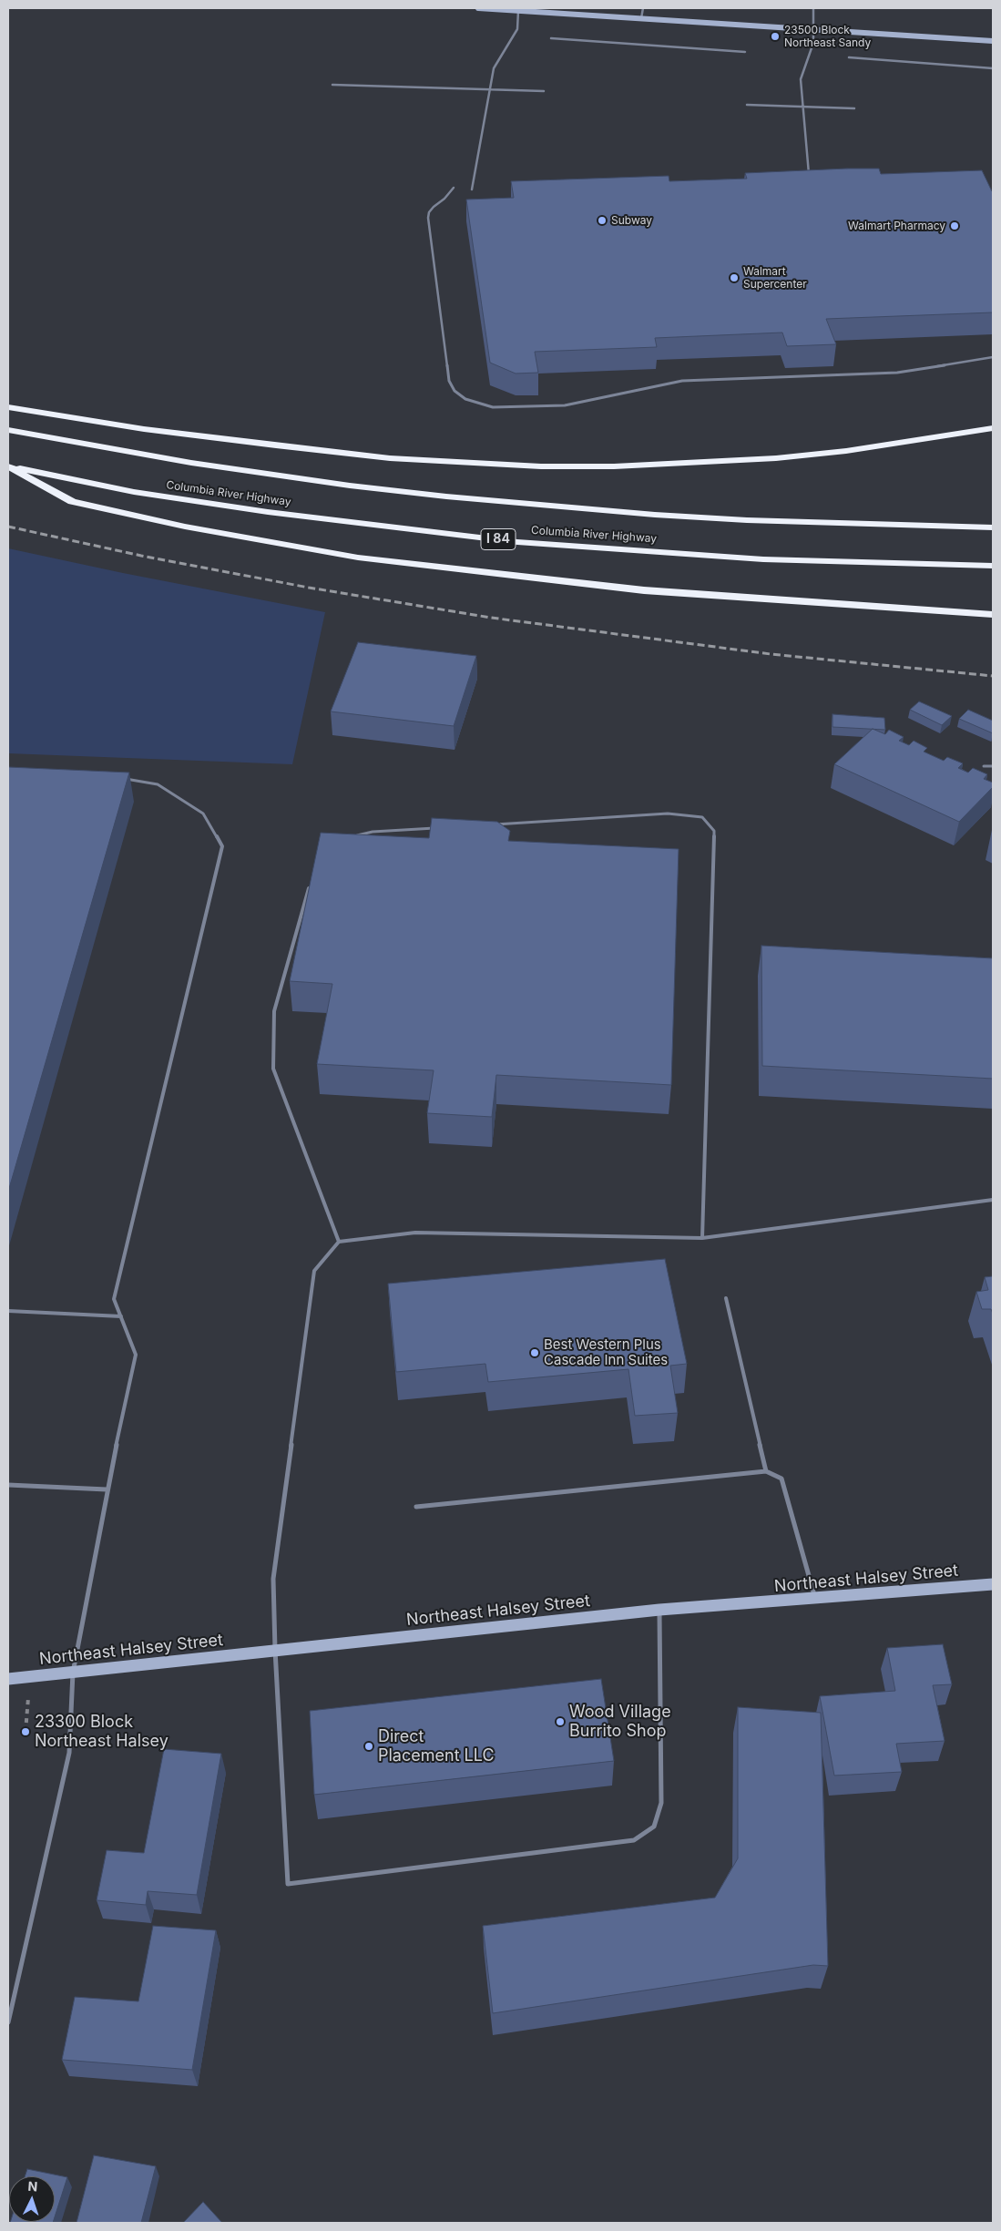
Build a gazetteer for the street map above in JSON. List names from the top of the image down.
{
  "streets": {
    "highway": ["Columbia River Highway", "I 84"],
    "main road": ["Northeast Halsey Street"]
  },
  "places": [
    "23500 Block Northeast Sandy",
    "Subway",
    "Walmart Pharmacy",
    "Walmart Supercenter",
    "Best Western Plus Cascade Inn Suites",
    "Wood Village Burrito Shop",
    "23300 Block Northeast Halsey",
    "Direct Placement LLC"
  ],
  "north": "top"
}
